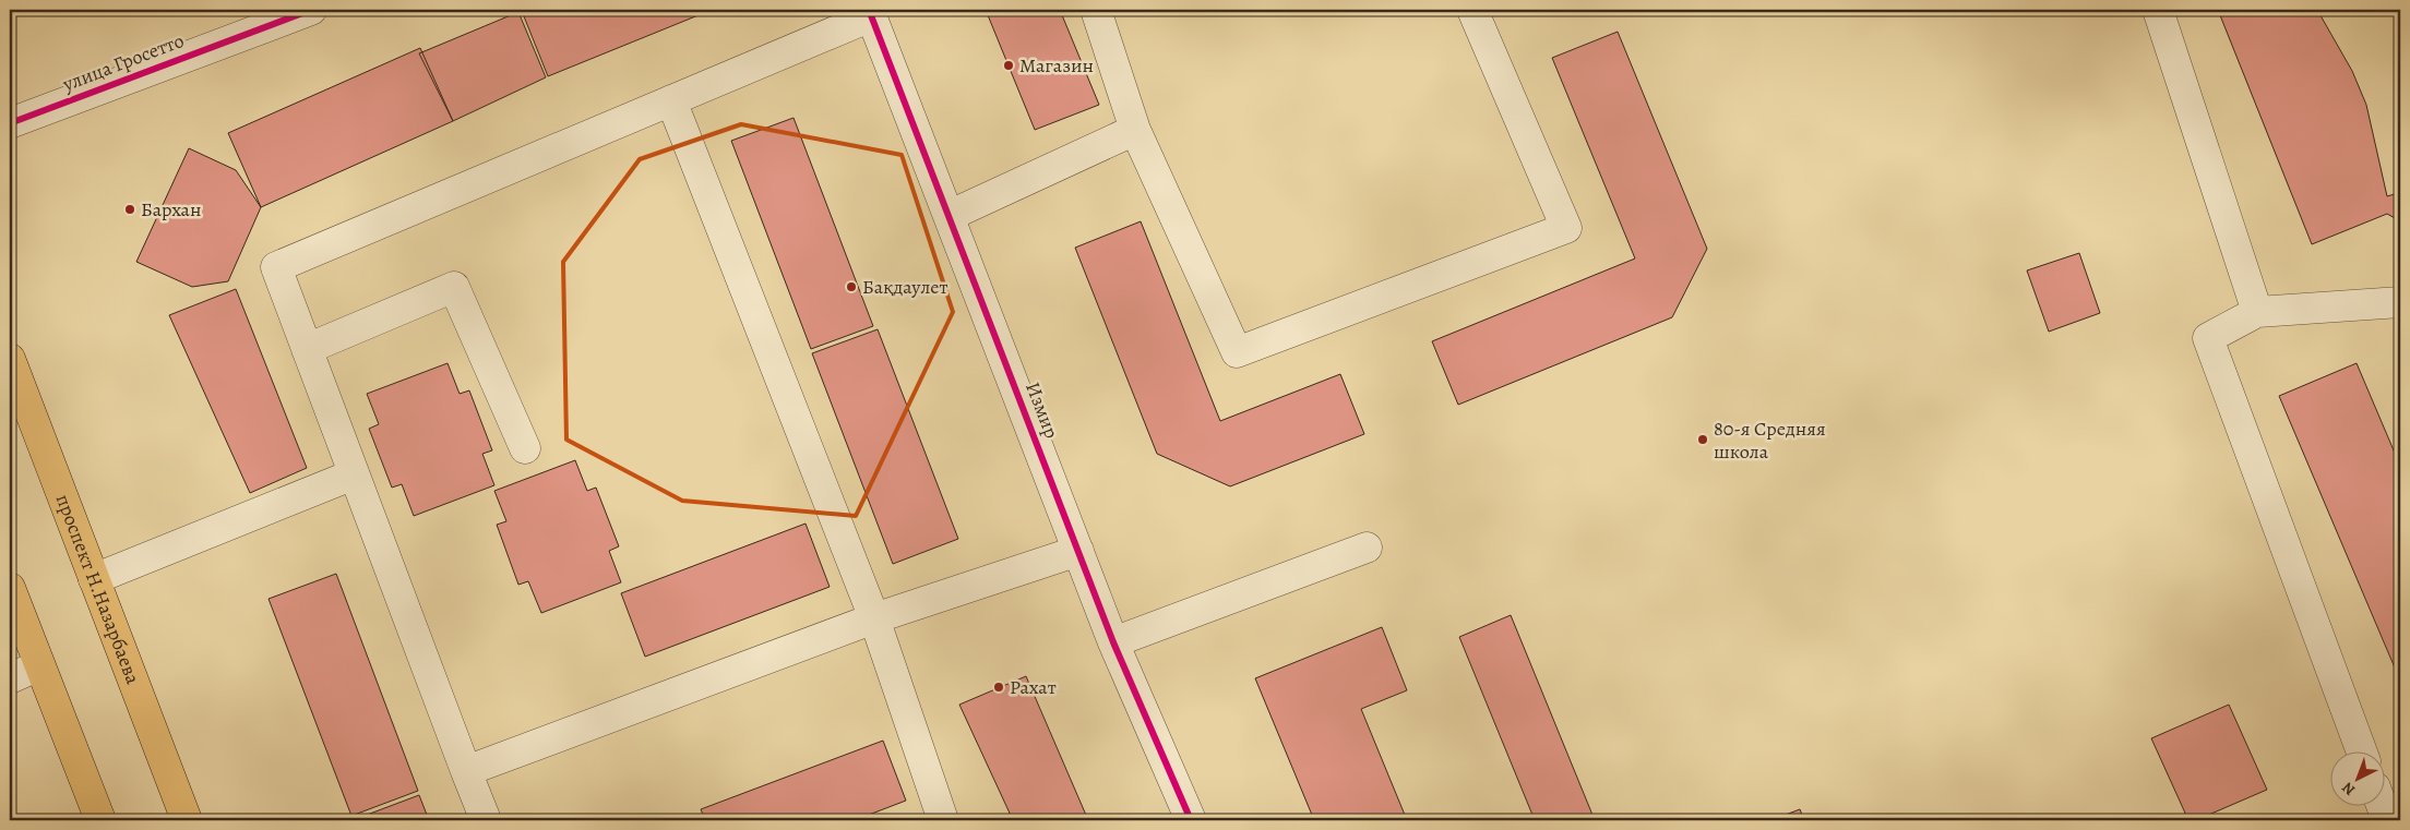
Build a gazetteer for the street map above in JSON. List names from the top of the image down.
{
  "streets": {
    "main road": ["проспект Н.Назарбаева"],
    "street": ["улица Гросетто", "Измир"]
  },
  "places": [
    "Магазин",
    "Бархан",
    "Бақдаулет",
    "80-я Средняя школа",
    "Рахат"
  ],
  "north": "bottom left"
}
